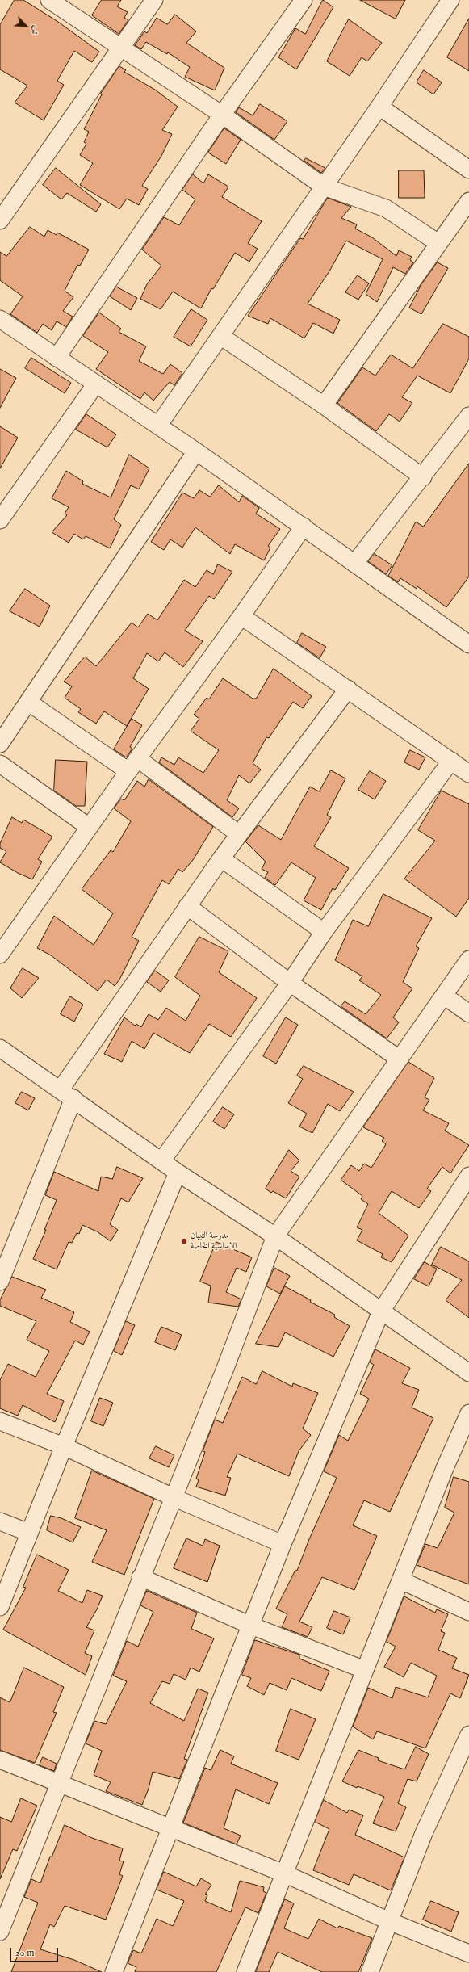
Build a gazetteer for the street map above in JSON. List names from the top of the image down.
{
  "places": ["مدرسة التبيان الاساسية الخاصة"],
  "scale_bar": "20 m",
  "north": "bottom right"
}
